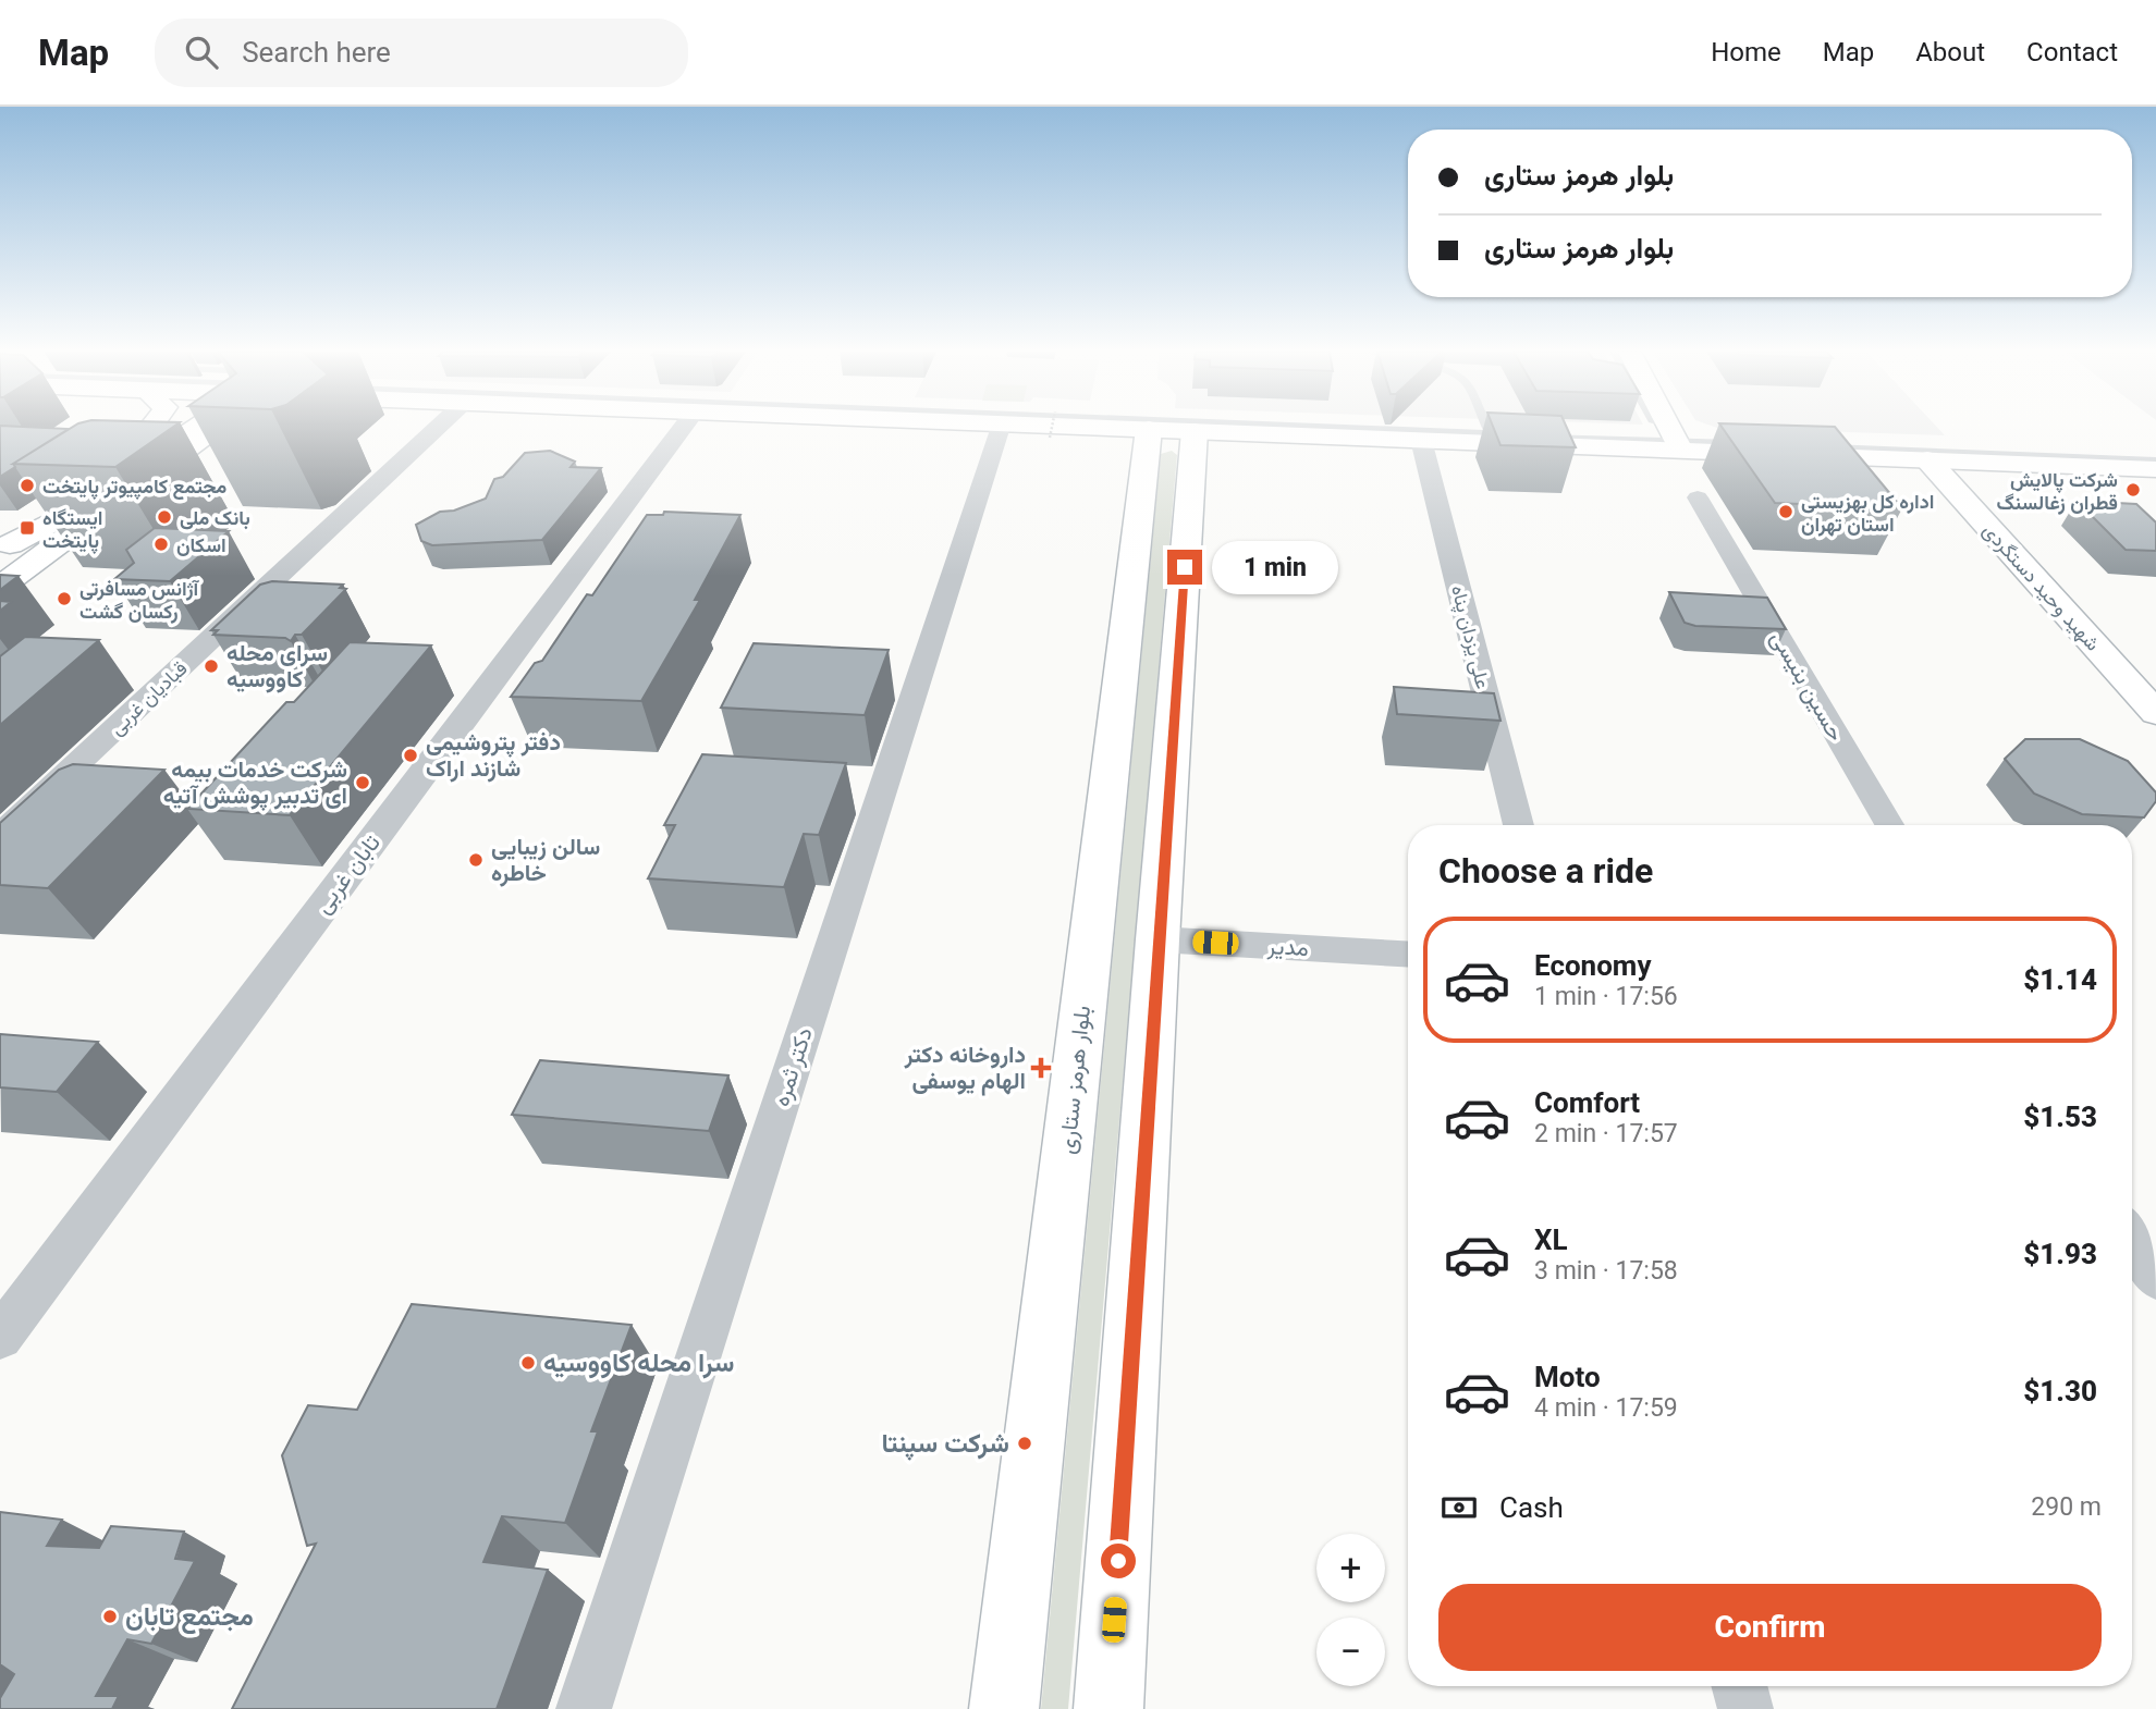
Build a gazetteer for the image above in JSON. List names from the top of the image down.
{
  "streets": {
    "main road": ["شهید وحید دستگردی", "بلوار هرمز ستاری"],
    "street": [
      "علی یزدان پناه",
      "حسین بنیسی",
      "قبادیان غربی",
      "تابان غربی",
      "مدیر",
      "دکتر ثمره"
    ]
  },
  "places": {
    "other": [
      "مجتمع کامپیوتر پایتخت",
      "شرکت پالایش قطران زغالسنگ",
      "اداره کل بهزیستی استان تهران",
      "بانک ملی",
      "اسکان",
      "آژانس مسافرتی رکسان گشت",
      "سرای محله کاووسیه",
      "دفتر پتروشیمی شازند اراک",
      "شرکت خدمات بیمه ای تدبیر پوشش آتیه",
      "سالن زیبایی خاطره",
      "سرا محله کاووسیه",
      "شرکت سپنتا",
      "مجتمع تابان"
    ],
    "transit": ["ایستگاه پایتخت"],
    "health": ["داروخانه دکتر الهام یوسفی"]
  },
  "page": {
    "header": "Map",
    "search": "Search here",
    "nav": [
      "Home",
      "Map",
      "About",
      "Contact"
    ],
    "banner": ["بلوار هرمز ستاری", "بلوار هرمز ستاری"],
    "bubble": "1 min",
    "heading": "Choose a ride",
    "list": [
      {
        "name": "Economy",
        "note": "1 min · 17:56",
        "value": "$1.14"
      },
      {
        "name": "Comfort",
        "note": "2 min · 17:57",
        "value": "$1.53"
      },
      {
        "name": "XL",
        "note": "3 min · 17:58",
        "value": "$1.93"
      },
      {
        "name": "Moto",
        "note": "4 min · 17:59",
        "value": "$1.30"
      }
    ],
    "pay": ["Cash", "290 m"],
    "map_buttons": ["+", "−"],
    "buttons": "Confirm"
  }
}
